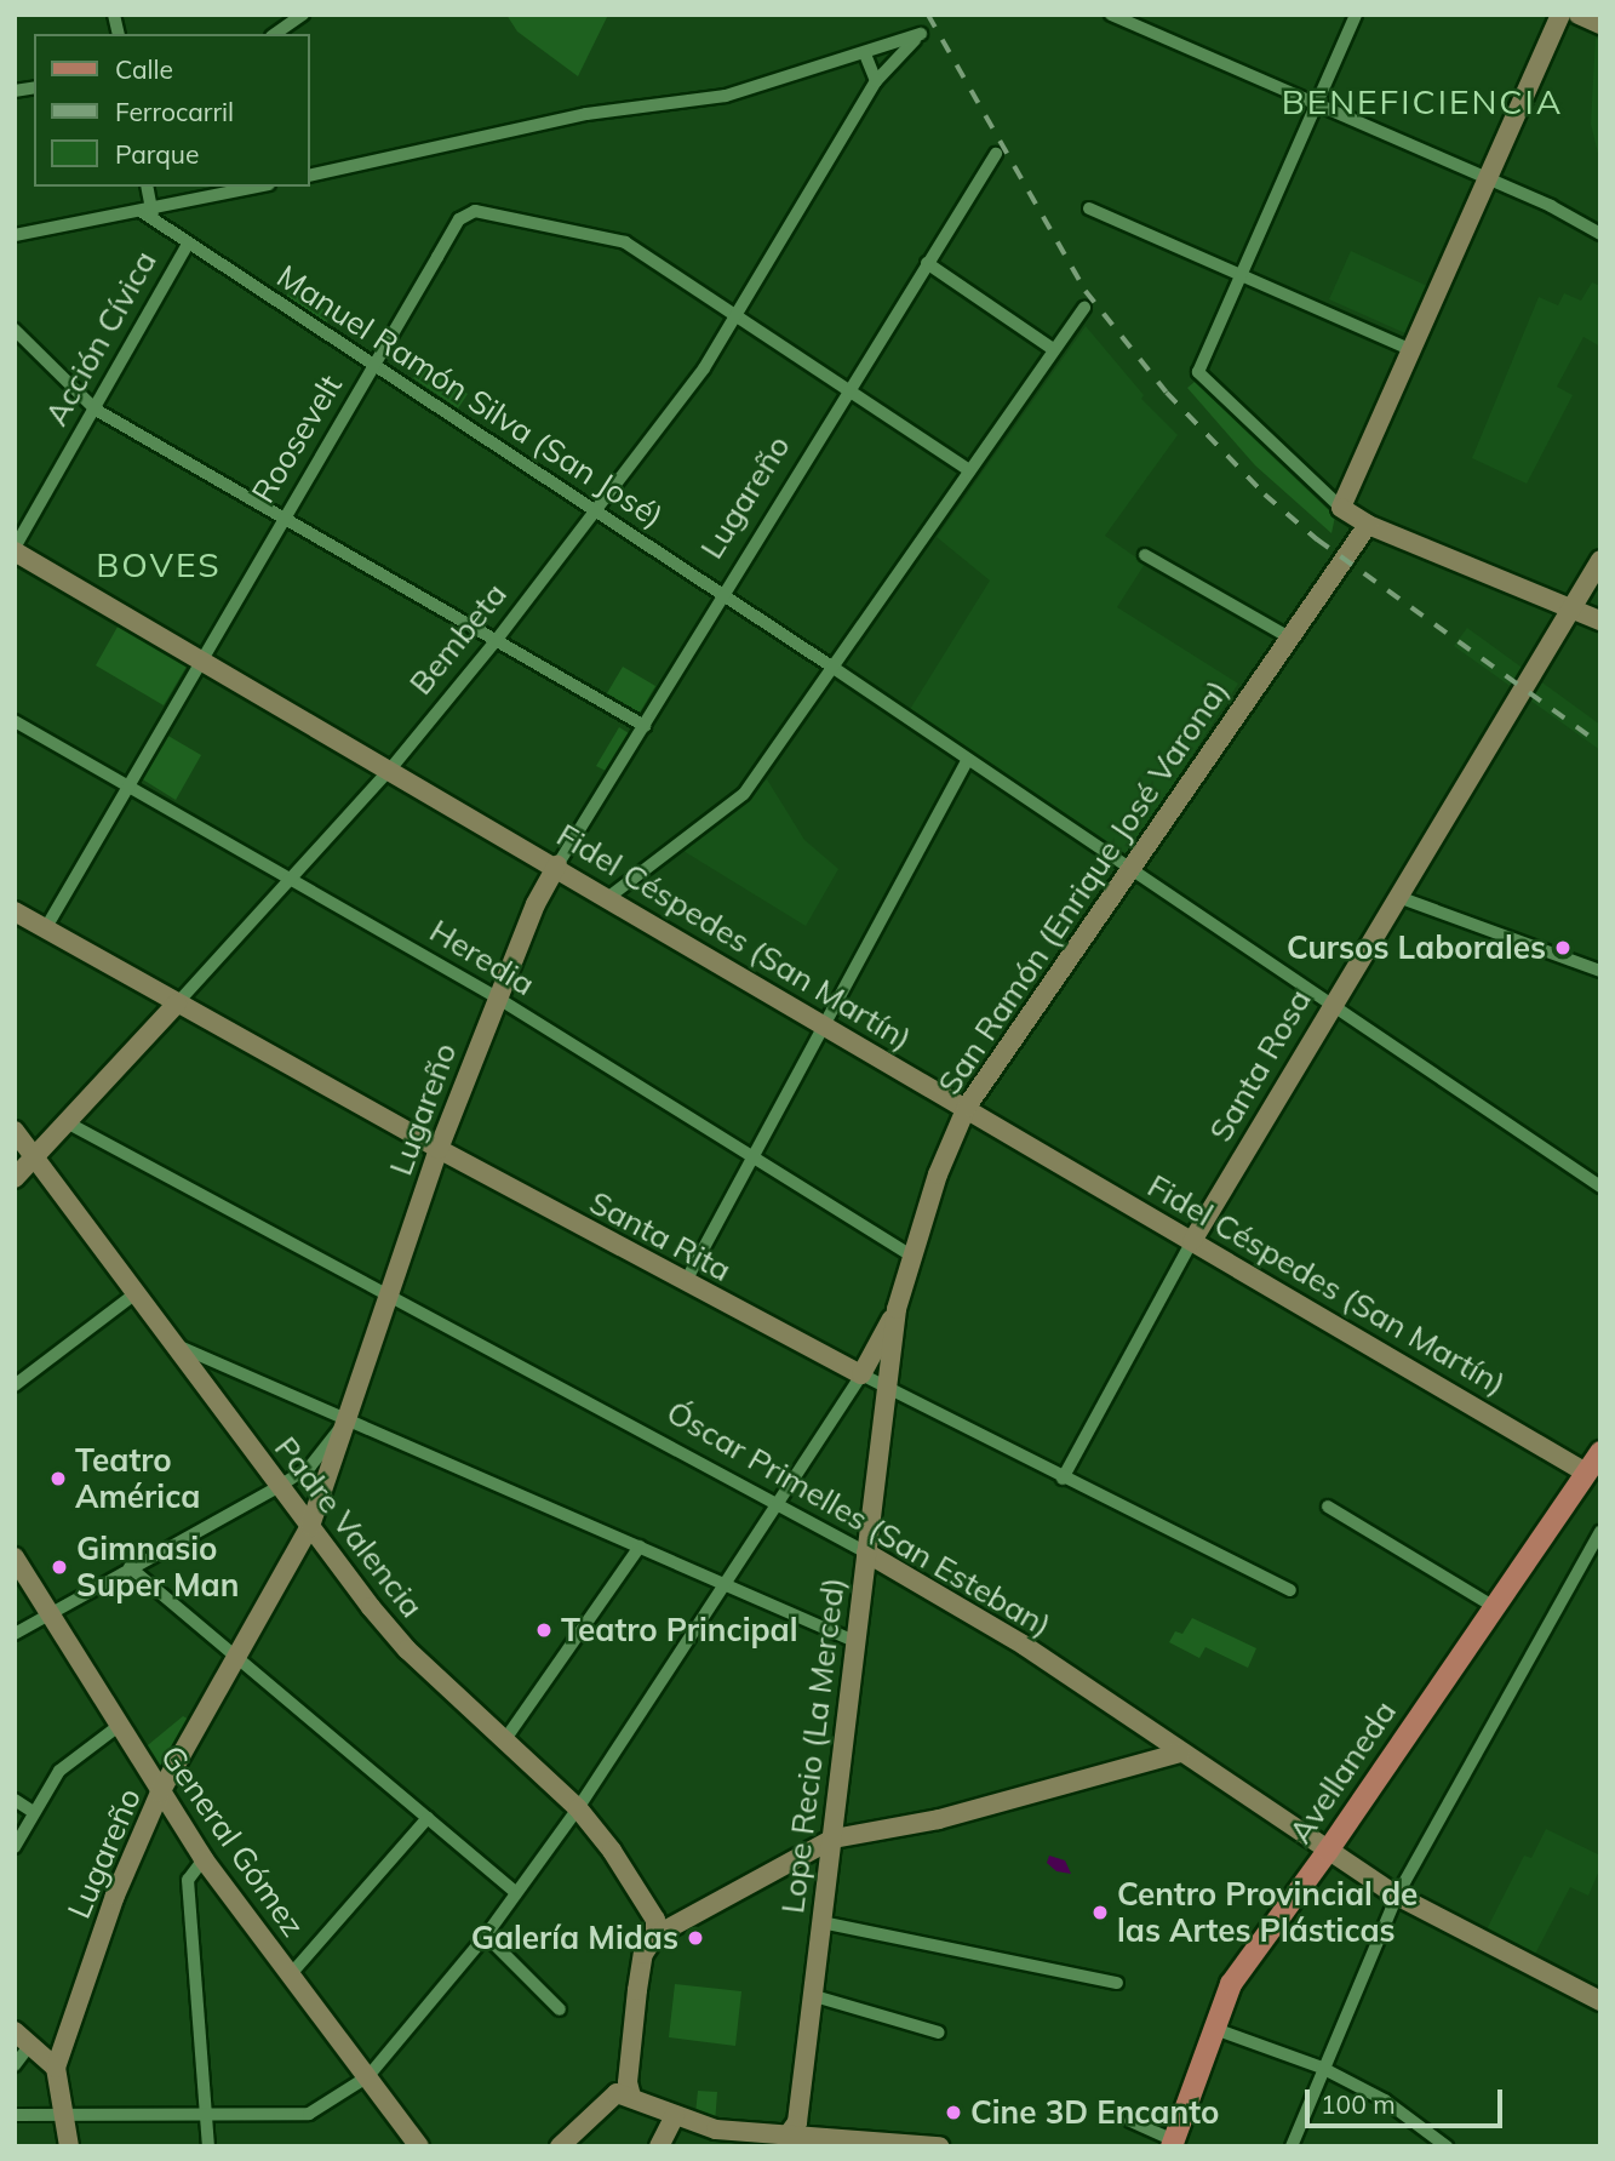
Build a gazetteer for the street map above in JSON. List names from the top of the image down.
{
  "streets": {
    "main road": ["Avellaneda"],
    "street": [
      "Acción Cívica",
      "Manuel Ramón Silva (San José)",
      "Roosevelt",
      "Lugareño",
      "Bembeta",
      "San Ramón (Enrique José Varona)",
      "Fidel Céspedes (San Martín)",
      "Heredia",
      "Santa Rosa",
      "Santa Rita",
      "Óscar Primelles (San Esteban)",
      "Padre Valencia",
      "Lope Recio (La Merced)",
      "General Gómez"
    ]
  },
  "crossings": [
    ["Acción Cívica", "Manuel Ramón Silva (San José)"],
    ["Acción Cívica", "Fidel Céspedes (San Martín)"],
    ["Manuel Ramón Silva (San José)", "Roosevelt"],
    ["Manuel Ramón Silva (San José)", "Lugareño"],
    ["Manuel Ramón Silva (San José)", "Bembeta"],
    ["Manuel Ramón Silva (San José)", "San Ramón (Enrique José Varona)"],
    ["Manuel Ramón Silva (San José)", "Santa Rosa"],
    ["Roosevelt", "Lugareño"],
    ["Roosevelt", "Bembeta"],
    ["Roosevelt", "Fidel Céspedes (San Martín)"],
    ["Roosevelt", "Heredia"],
    ["Roosevelt", "Santa Rita"],
    ["Lugareño", "Fidel Céspedes (San Martín)"],
    ["Lugareño", "Heredia"],
    ["Lugareño", "Santa Rita"],
    ["Lugareño", "Óscar Primelles (San Esteban)"],
    ["Lugareño", "Padre Valencia"],
    ["Lugareño", "General Gómez"],
    ["Bembeta", "Fidel Céspedes (San Martín)"],
    ["Bembeta", "Heredia"],
    ["Bembeta", "Santa Rita"],
    ["Bembeta", "Óscar Primelles (San Esteban)"],
    ["Bembeta", "Padre Valencia"],
    ["San Ramón (Enrique José Varona)", "Fidel Céspedes (San Martín)"],
    ["San Ramón (Enrique José Varona)", "Heredia"],
    ["San Ramón (Enrique José Varona)", "Lope Recio (La Merced)"],
    ["Fidel Céspedes (San Martín)", "Santa Rosa"],
    ["Fidel Céspedes (San Martín)", "Avellaneda"],
    ["Santa Rosa", "Santa Rita"],
    ["Santa Rita", "Lope Recio (La Merced)"],
    ["Óscar Primelles (San Esteban)", "Lope Recio (La Merced)"],
    ["Óscar Primelles (San Esteban)", "Avellaneda"]
  ],
  "districts": ["BENEFICIENCIA", "BOVES"],
  "places": [
    "Cursos Laborales",
    "Teatro América",
    "Gimnasio Super Man",
    "Teatro Principal",
    "Centro Provincial de las Artes Plásticas",
    "Galería Midas",
    "Cine 3D Encanto"
  ],
  "legend": ["Calle", "Ferrocarril", "Parque"],
  "scale_bar": "100 m"
}
